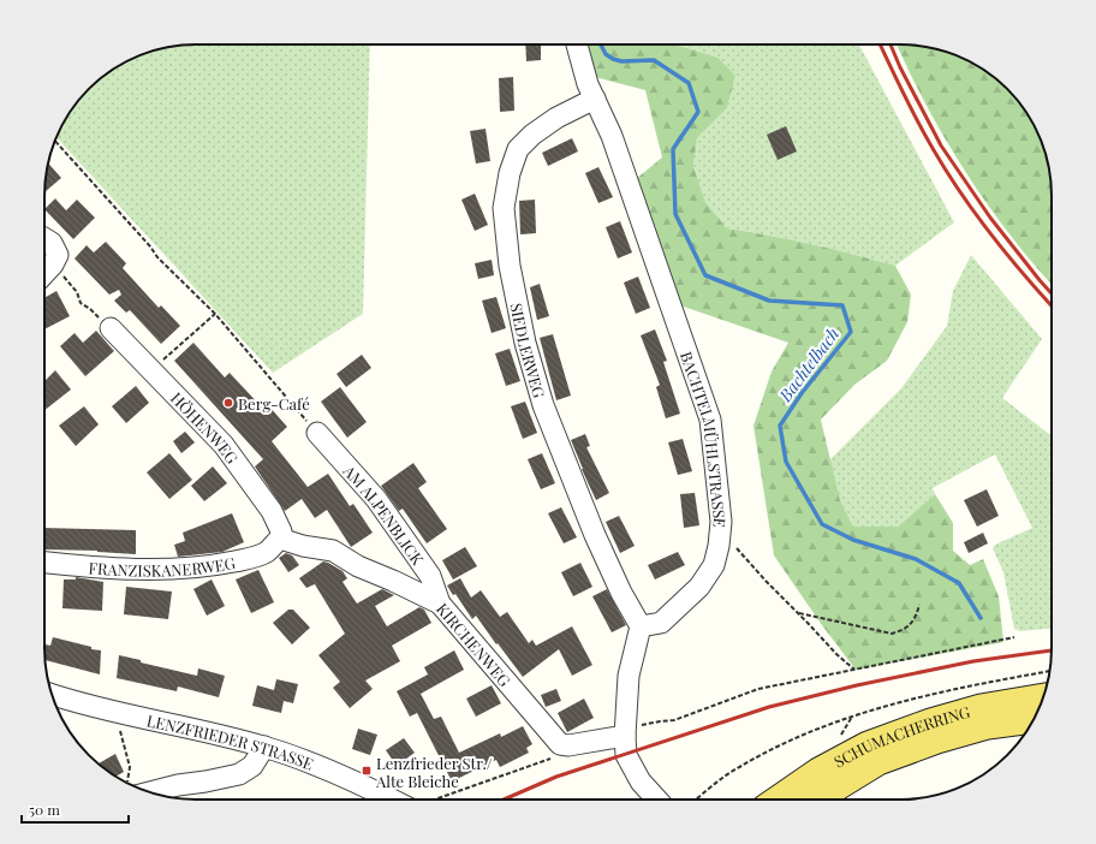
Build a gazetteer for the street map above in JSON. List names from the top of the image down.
{
  "streets": {
    "main road": ["SCHUMACHERRING"],
    "street": [
      "SIEDLERWEG",
      "HÖHENWEG",
      "BACHTELMÜHLSTRASSE",
      "AM ALPENBLICK",
      "FRANZISKANERWEG",
      "KIRCHENWEG",
      "LENZFRIEDER STRASSE"
    ]
  },
  "crossings": [
    ["SIEDLERWEG", "BACHTELMÜHLSTRASSE"],
    ["HÖHENWEG", "FRANZISKANERWEG"],
    ["HÖHENWEG", "KIRCHENWEG"],
    ["AM ALPENBLICK", "KIRCHENWEG"],
    ["FRANZISKANERWEG", "KIRCHENWEG"]
  ],
  "water": ["Bachtelbach"],
  "places": {
    "other": ["Berg-Café"],
    "transit": ["Lenzfrieder Str./ Alte Bleiche"]
  },
  "scale_bar": "50 m"
}
